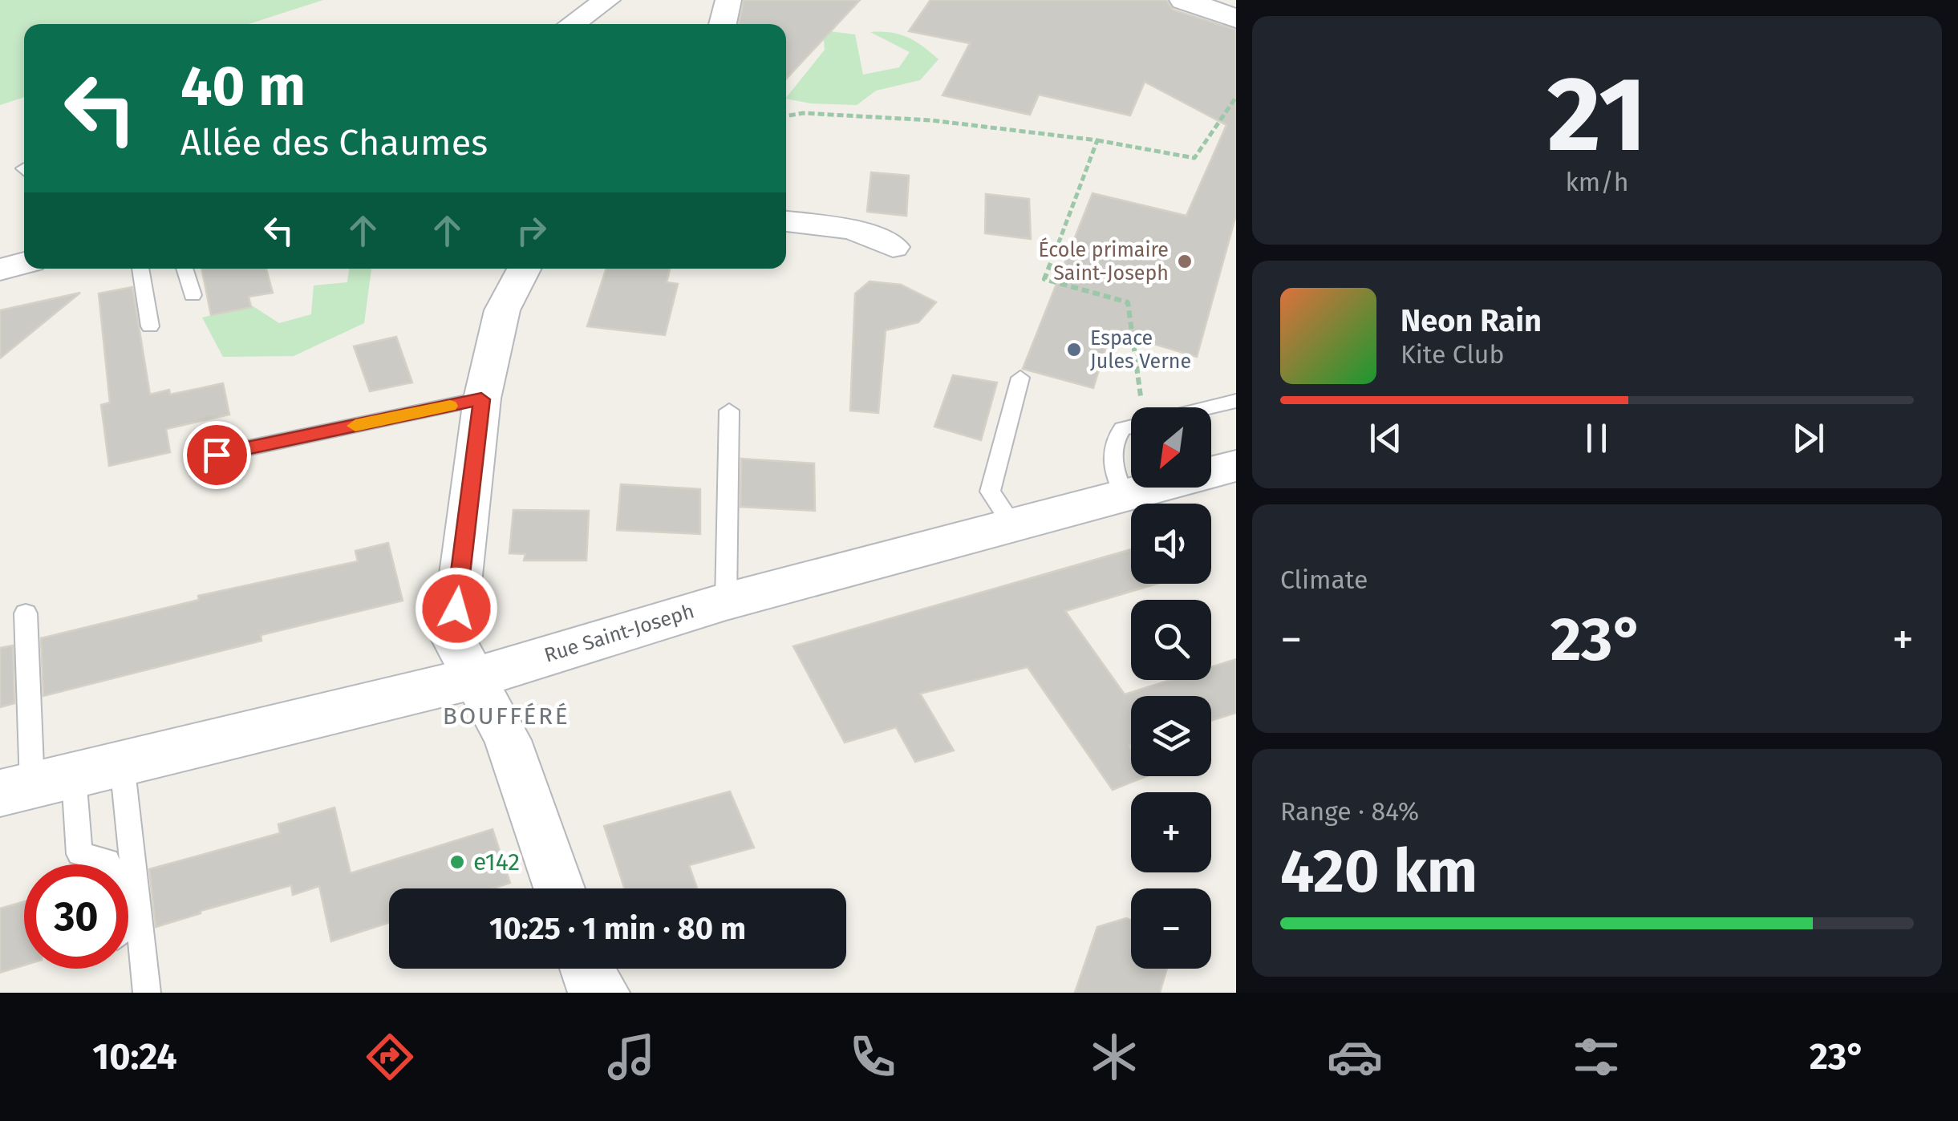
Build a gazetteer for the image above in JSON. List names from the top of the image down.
{
  "streets": {
    "street": ["Rue Saint-Joseph"]
  },
  "districts": ["BOUFFÉRÉ"],
  "places": ["École primaire Saint-Joseph", "Espace Jules Verne", "e142"],
  "north": "bottom left",
  "page": {
    "tile": [
      ["21", "km/h"],
      "Climate",
      ["Range · 84%", "420 km"]
    ],
    "turn": ["40 m", "Allée des Chaumes"],
    "song": ["Neon Rain", "Kite Club"],
    "map_buttons": ["+", "−"],
    "heat": ["−", "23°", "+"],
    "limit": "30",
    "trip": "10:25 · 1 min · 80 m",
    "tabs": ["10:24", "23°"]
  }
}
